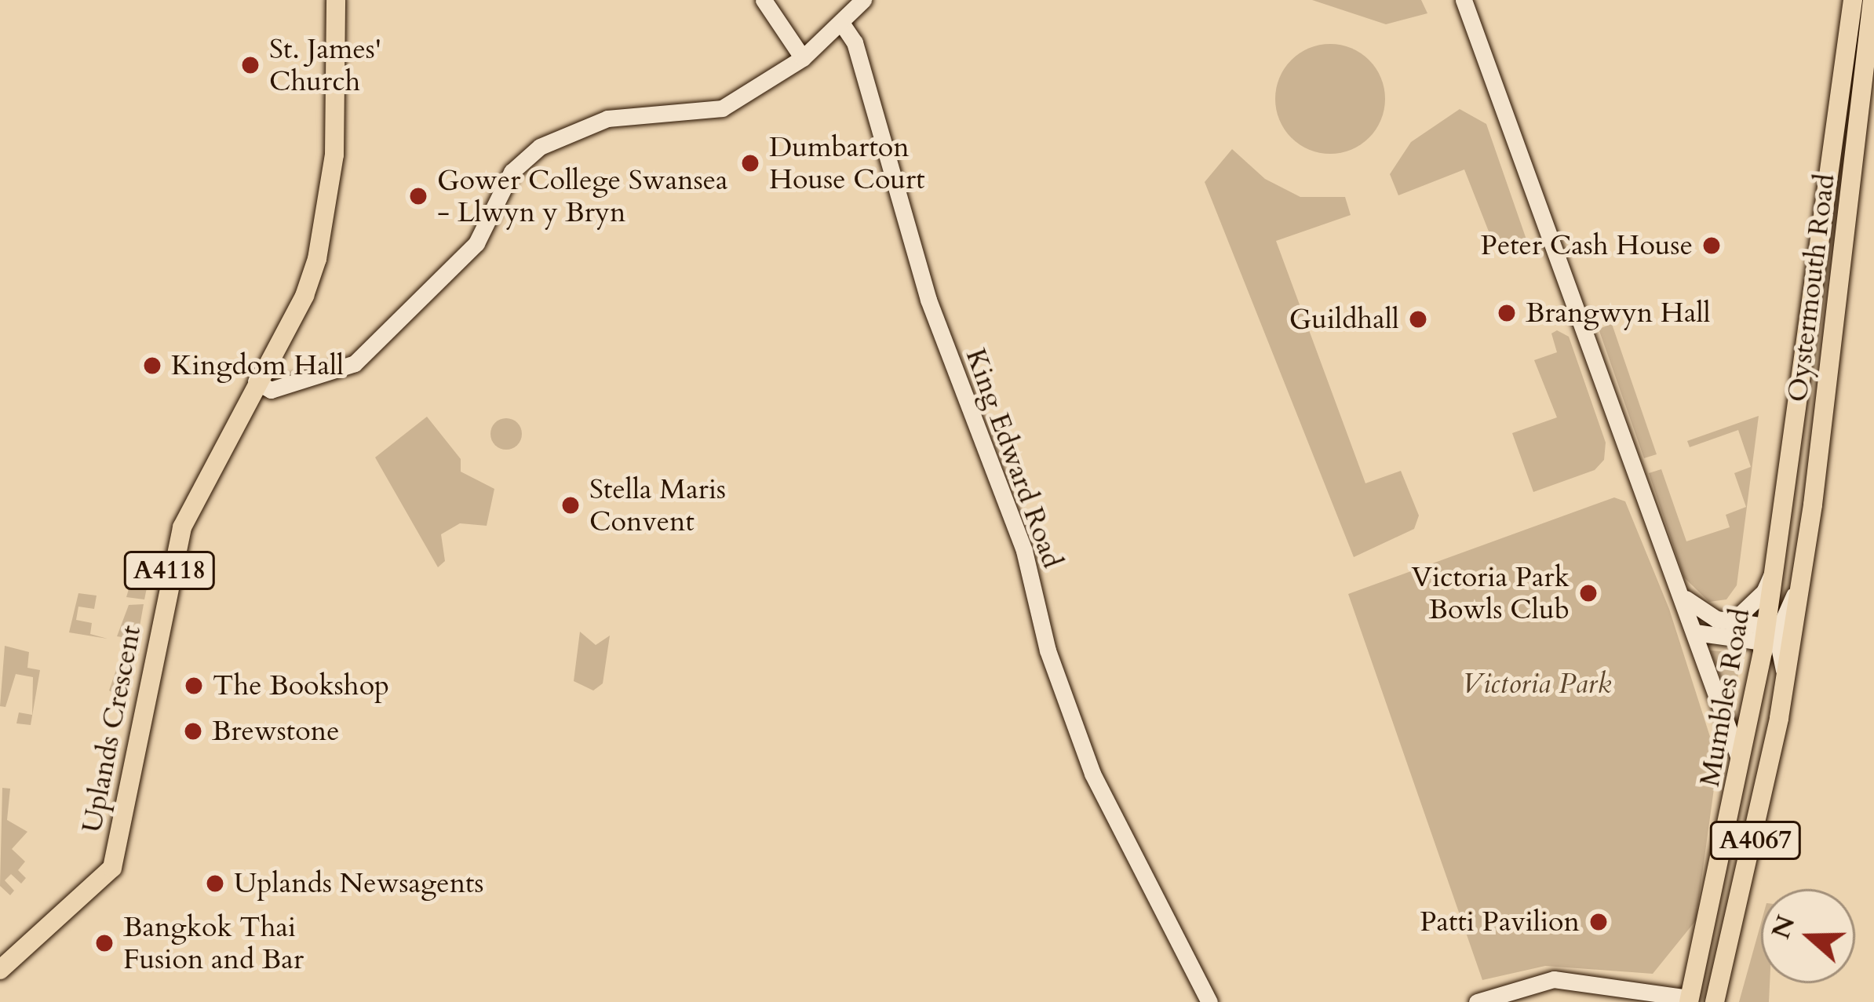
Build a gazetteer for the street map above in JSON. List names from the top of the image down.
{
  "streets": {
    "main road": [
      "Oystermouth Road",
      "A4118",
      "Mumbles Road",
      "Uplands Crescent",
      "A4067"
    ],
    "street": ["King Edward Road"]
  },
  "crossings": [
    ["Oystermouth Road", "Mumbles Road"],
    ["A4118", "Uplands Crescent"]
  ],
  "parks": ["Victoria Park"],
  "places": [
    "St. James' Church",
    "Dumbarton House Court",
    "Gower College Swansea - Llwyn y Bryn",
    "Peter Cash House",
    "Brangwyn Hall",
    "Guildhall",
    "Kingdom Hall",
    "Stella Maris Convent",
    "Victoria Park Bowls Club",
    "The Bookshop",
    "Brewstone",
    "Uplands Newsagents",
    "Patti Pavilion",
    "Bangkok Thai Fusion and Bar"
  ],
  "north": "left"
}
